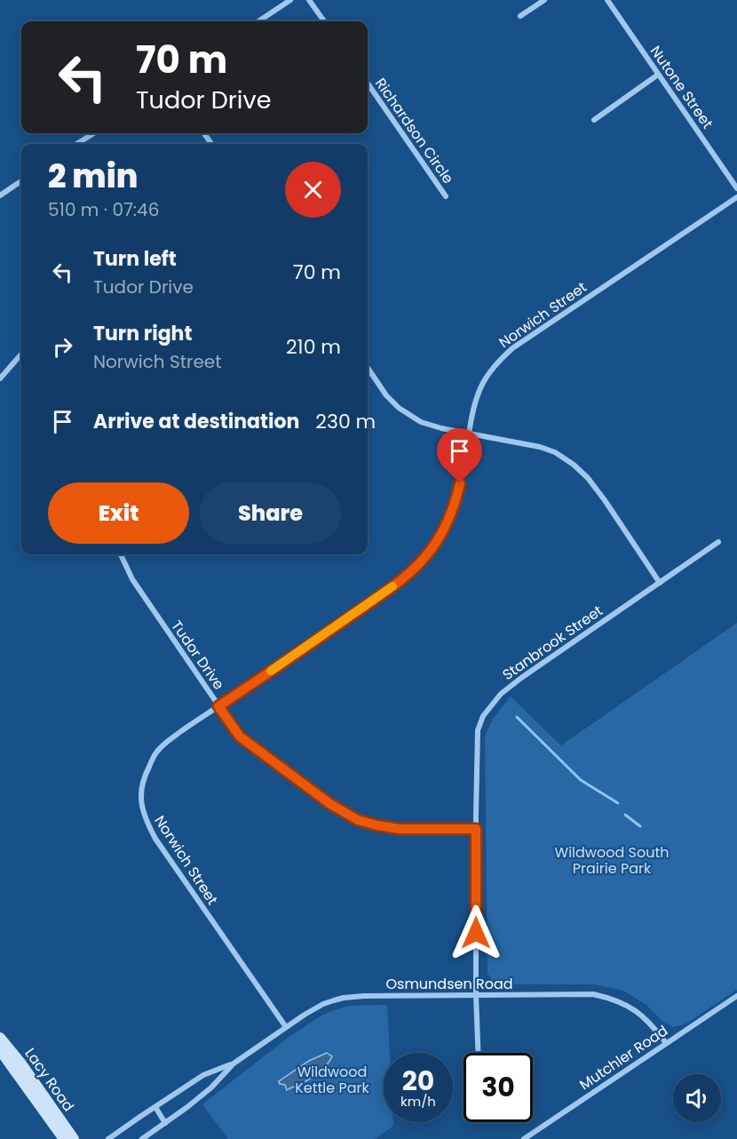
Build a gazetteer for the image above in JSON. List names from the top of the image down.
{
  "streets": {
    "street": [
      "Nutone Street",
      "Richardson Circle",
      "Norwich Street",
      "Stanbrook Street",
      "Tudor Drive",
      "Osmundsen Road",
      "Mutchler Road",
      "Lacy Road"
    ]
  },
  "crossings": [
    ["Norwich Street", "Tudor Drive"],
    ["Norwich Street", "Osmundsen Road"],
    ["Stanbrook Street", "Tudor Drive"],
    ["Stanbrook Street", "Osmundsen Road"],
    ["Osmundsen Road", "Mutchler Road"]
  ],
  "parks": ["Wildwood South Prairie Park", "Wildwood Kettle Park"],
  "page": {
    "turn": ["70 m", "Tudor Drive"],
    "heading": ["2 min", "510 m · 07:46"],
    "list": [
      {
        "name": "Turn left",
        "note": "Tudor Drive",
        "value": "70 m"
      },
      {
        "name": "Turn right",
        "note": "Norwich Street",
        "value": "210 m"
      },
      {
        "name": "Arrive at destination",
        "value": "230 m"
      }
    ],
    "buttons": ["Exit", "Share"],
    "speed": "20 km/h",
    "limit": "30"
  }
}
